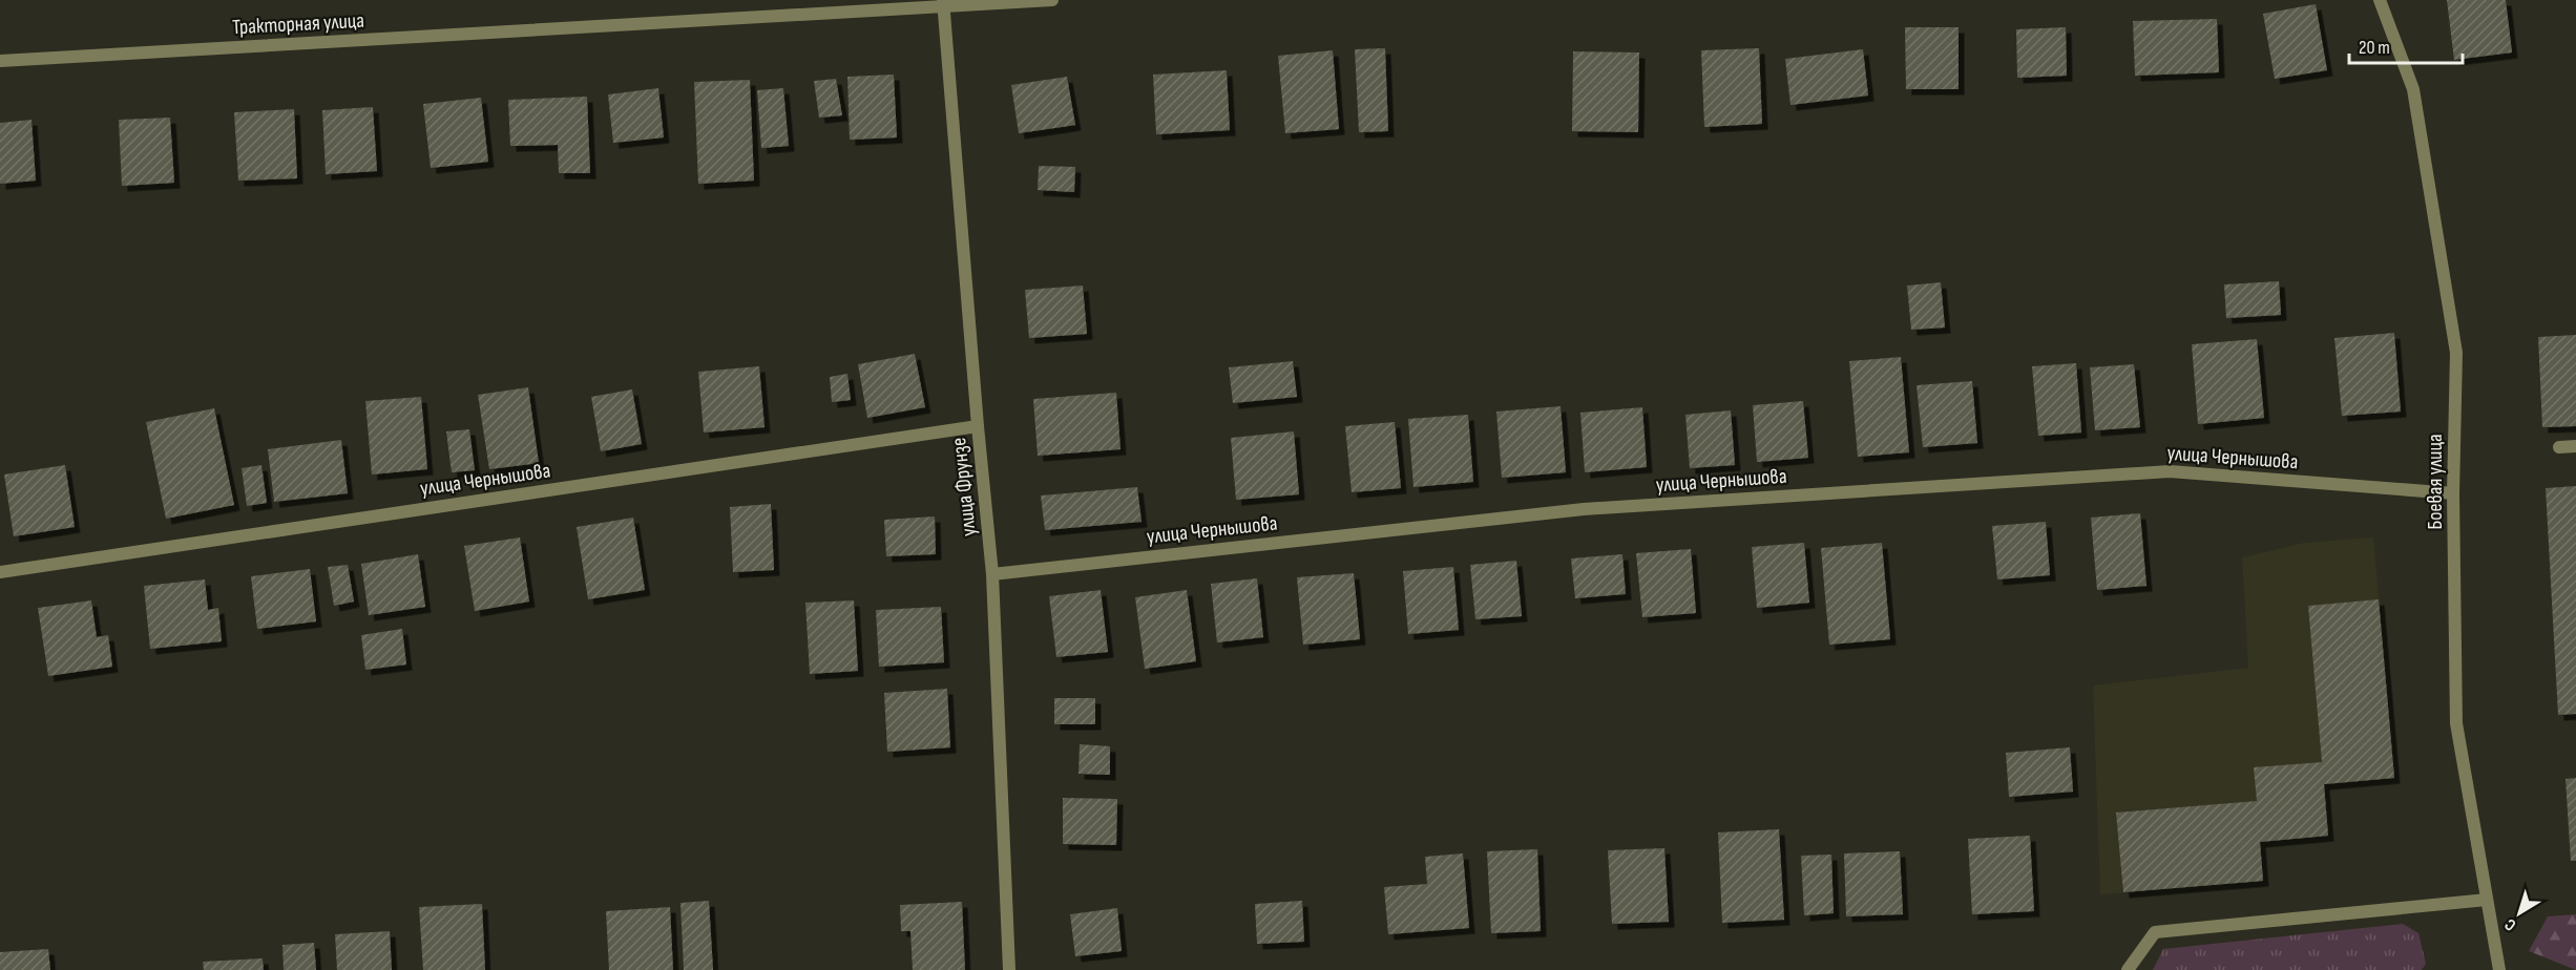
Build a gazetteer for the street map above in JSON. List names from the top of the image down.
{
  "streets": {
    "street": [
      "Тракторная улица",
      "улица Чернышова",
      "Боевая улица",
      "улица Фрунзе"
    ]
  },
  "crossings": [
    ["Тракторная улица", "улица Фрунзе"],
    ["улица Чернышова", "Боевая улица"],
    ["улица Чернышова", "улица Фрунзе"]
  ],
  "scale_bar": "20 m",
  "north": "bottom left"
}
